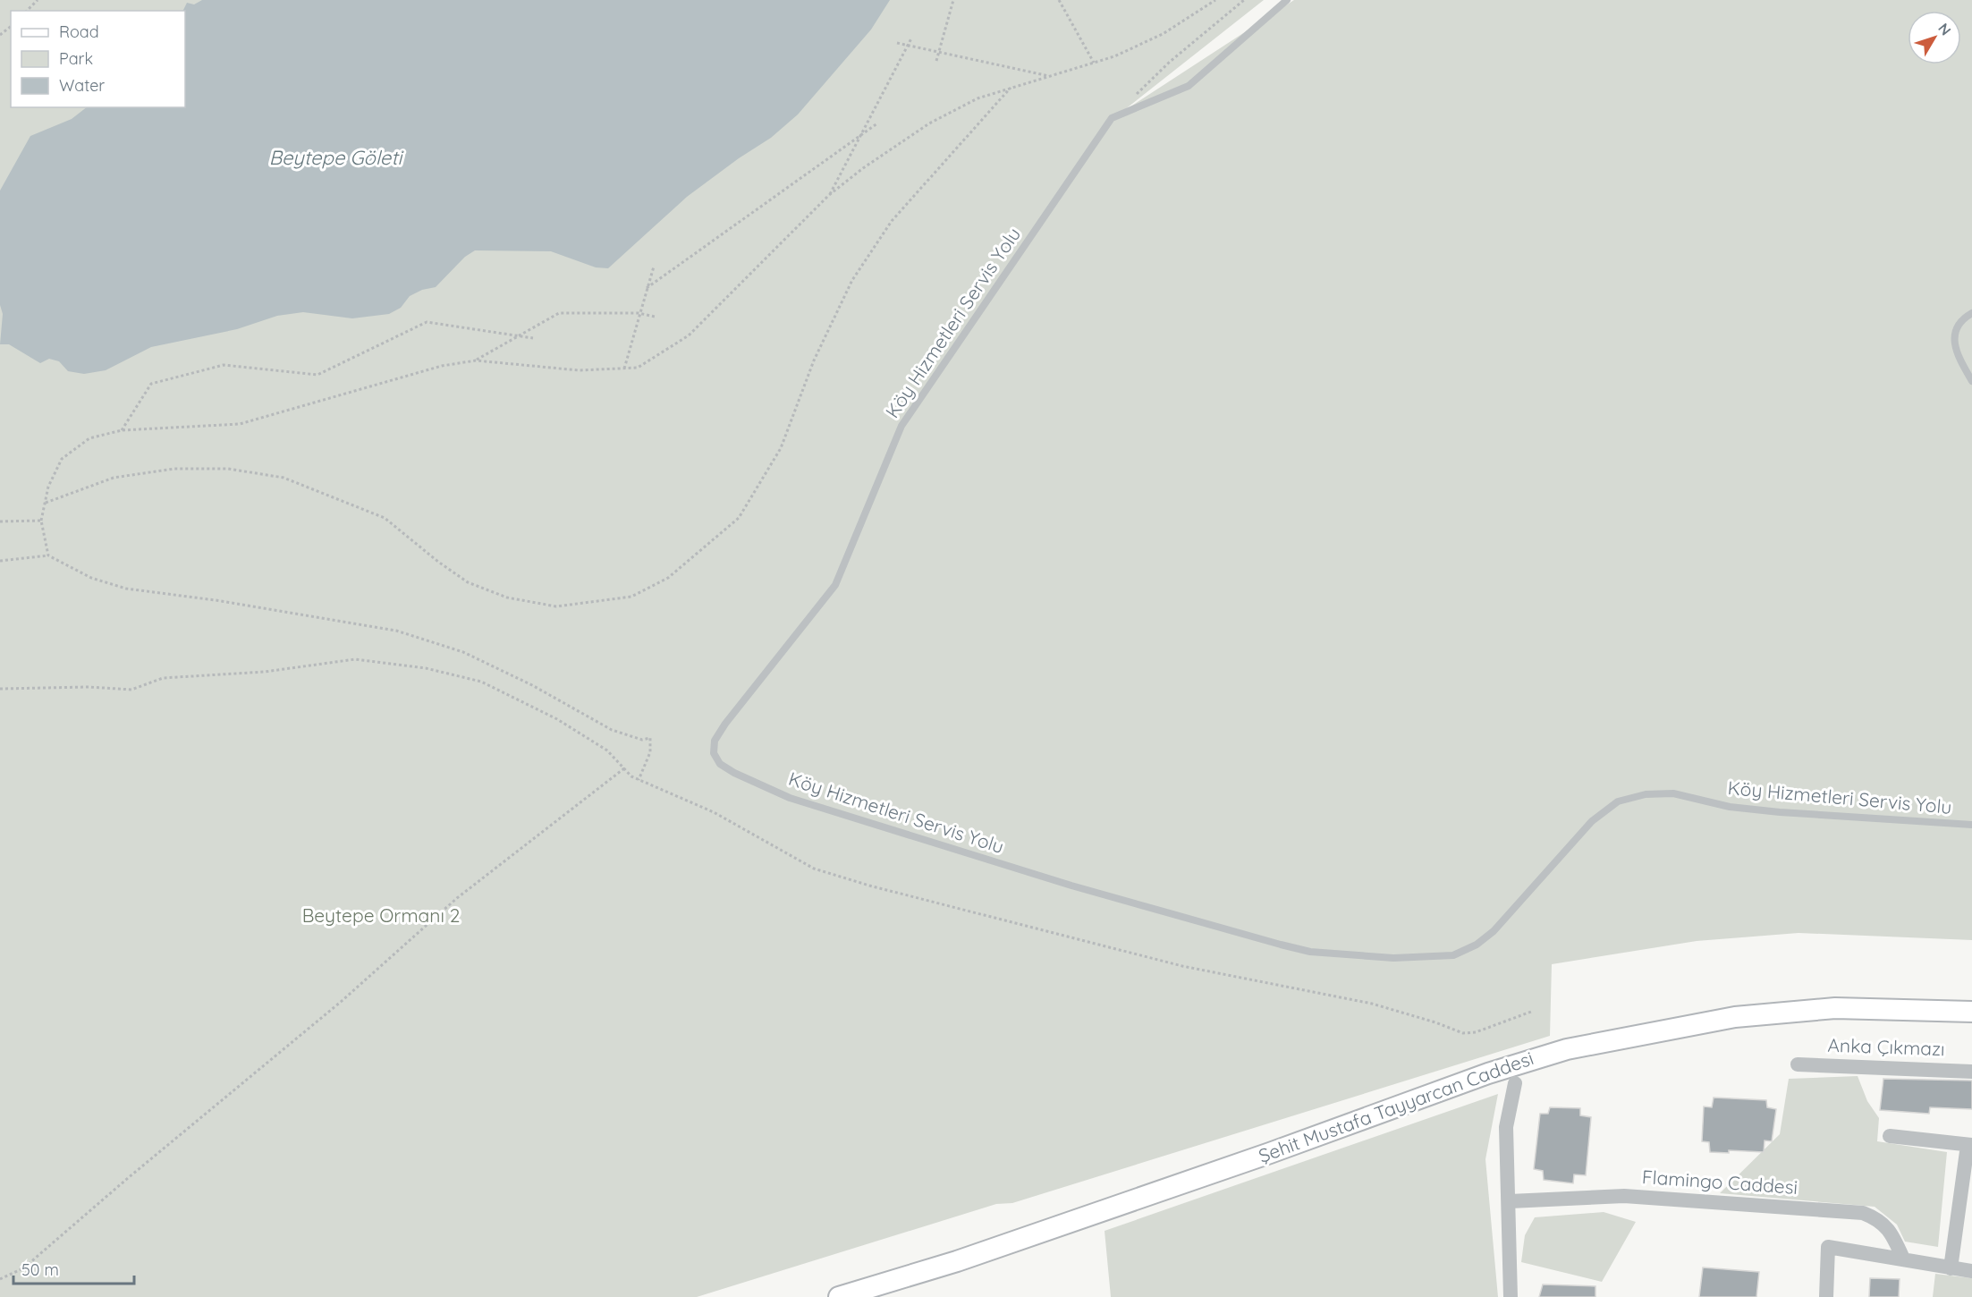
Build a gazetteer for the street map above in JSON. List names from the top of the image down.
{
  "streets": {
    "main road": ["Şehit Mustafa Tayyarcan Caddesi"],
    "street": ["Anka Çıkmazı", "Flamingo Caddesi"],
    "lane": ["Köy Hizmetleri Servis Yolu"]
  },
  "water": ["Beytepe Göleti"],
  "parks": ["Beytepe Ormanı 2"],
  "legend": ["Road", "Park", "Water"],
  "scale_bar": "50 m",
  "north": "top right"
}
